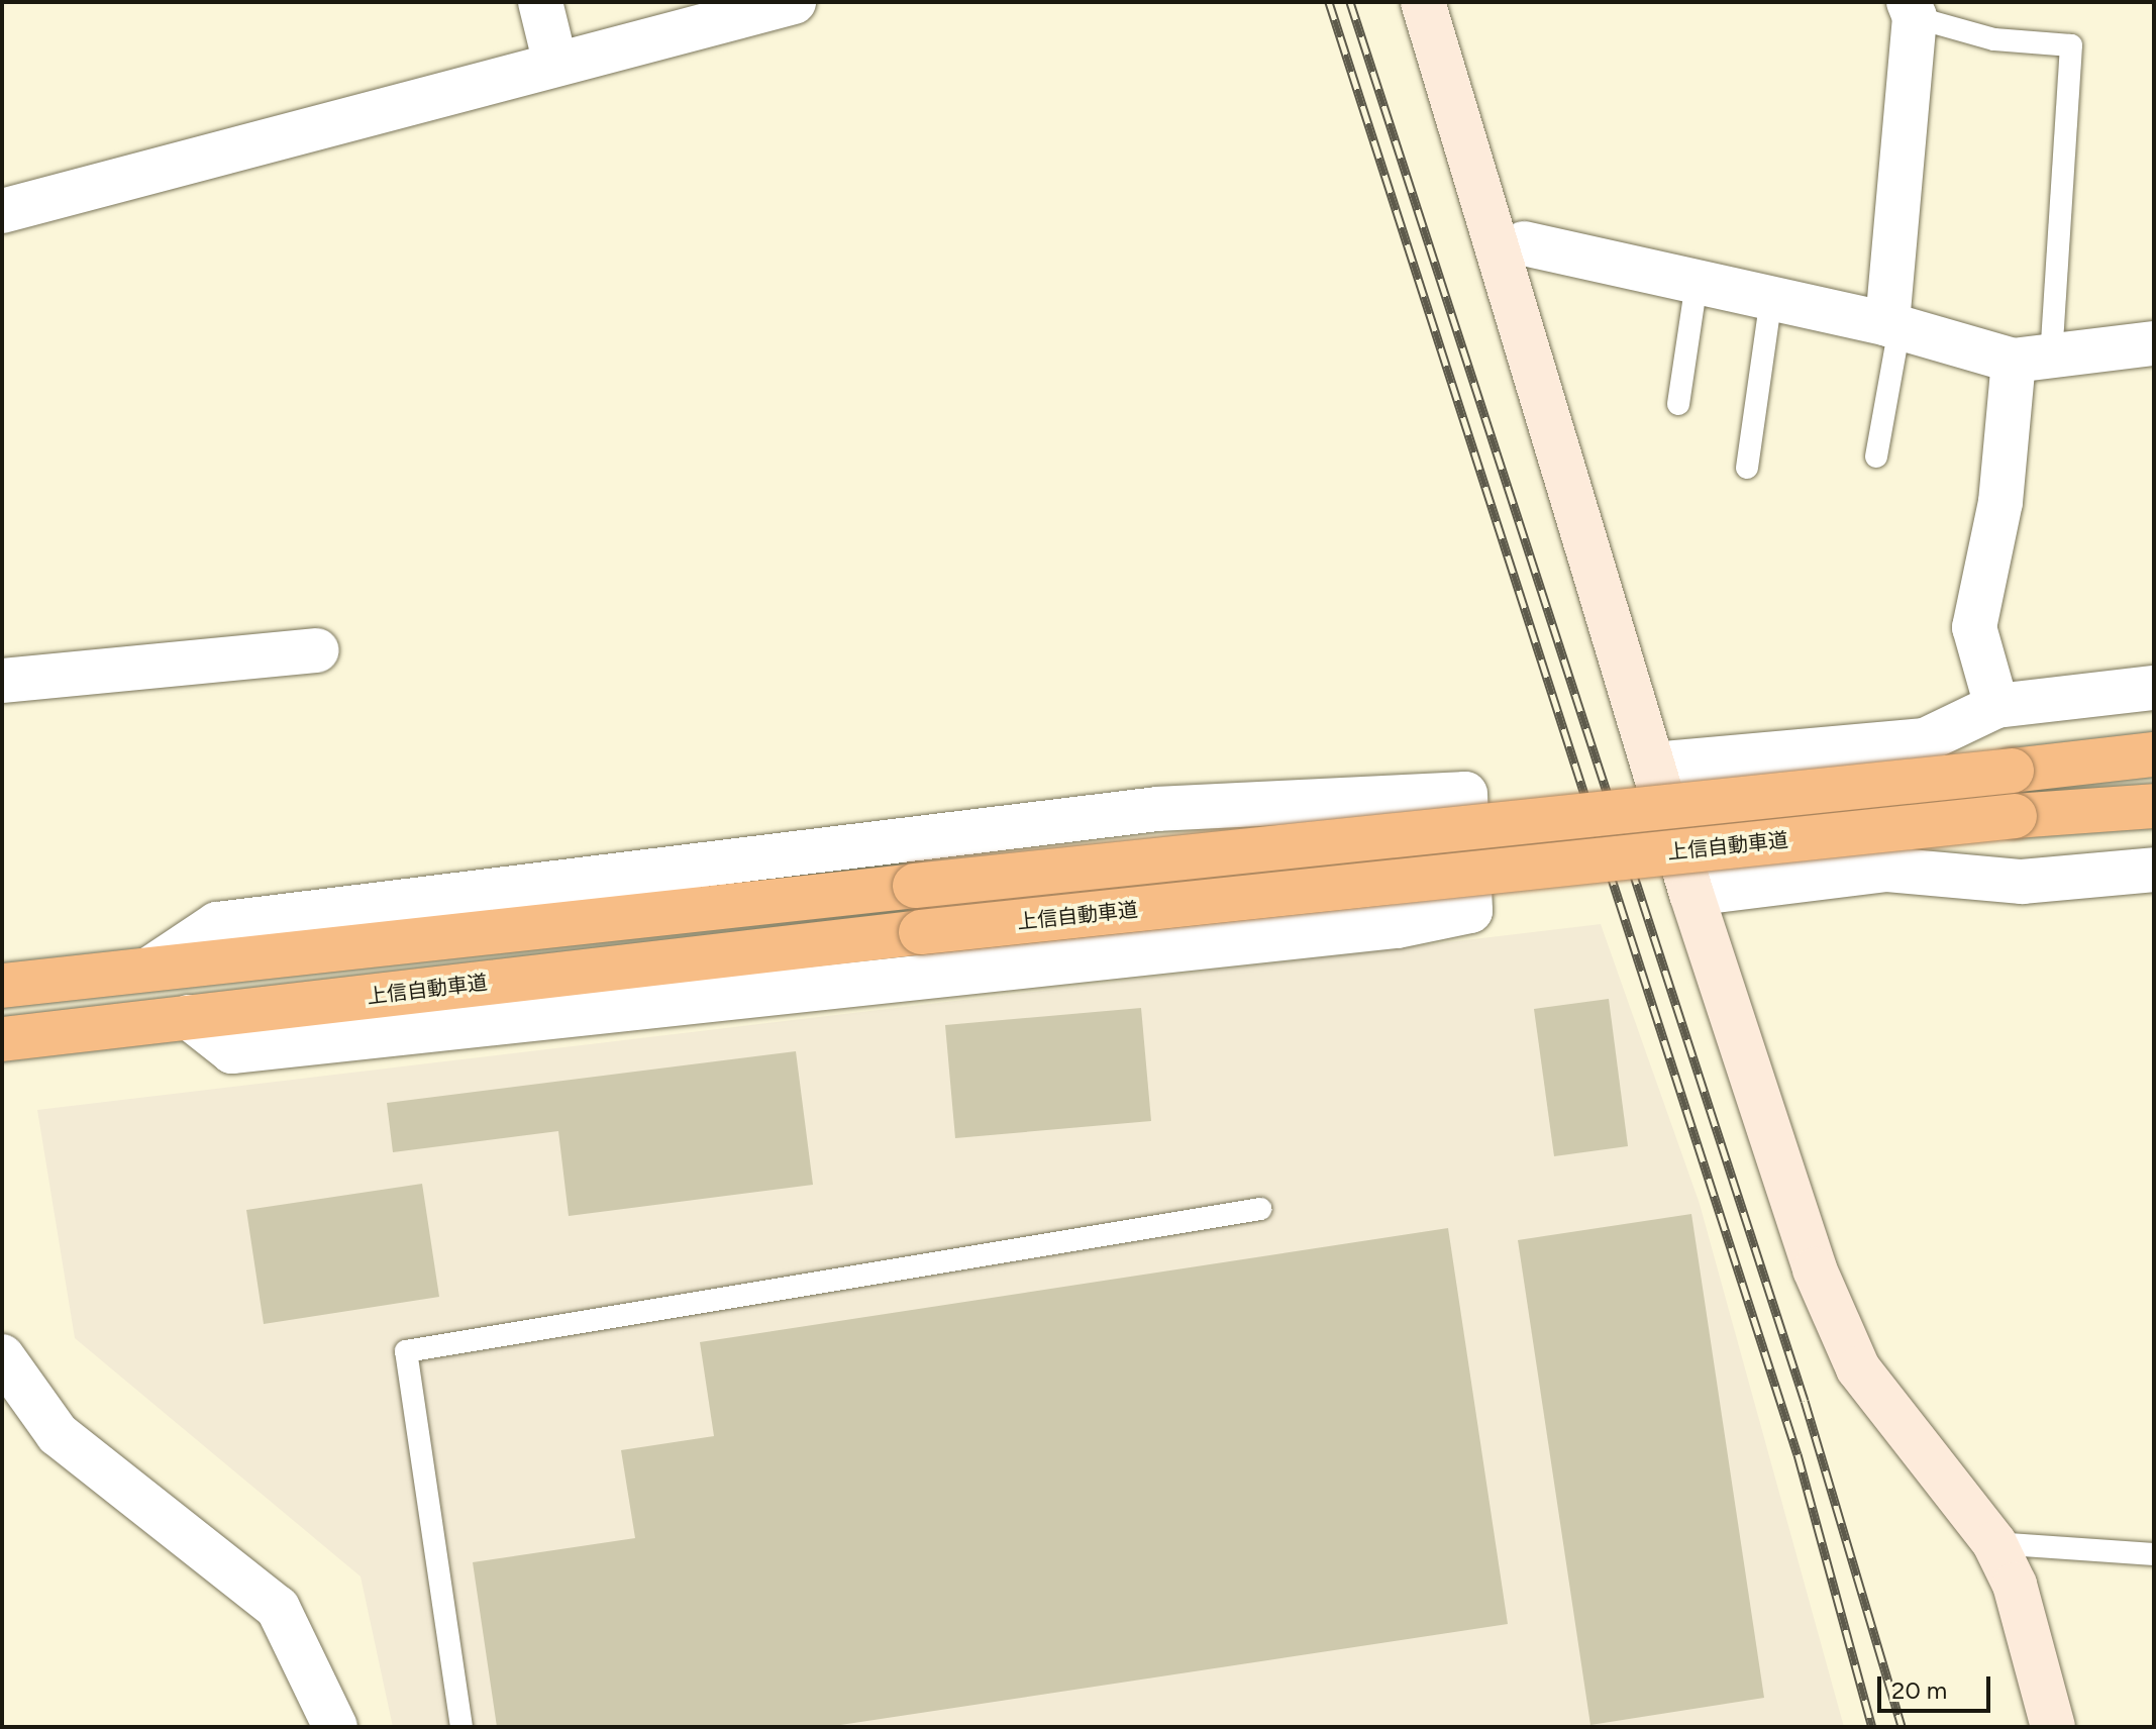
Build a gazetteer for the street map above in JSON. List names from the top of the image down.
{
  "streets": {
    "highway": ["上信自動車道"]
  },
  "scale_bar": "20 m"
}
